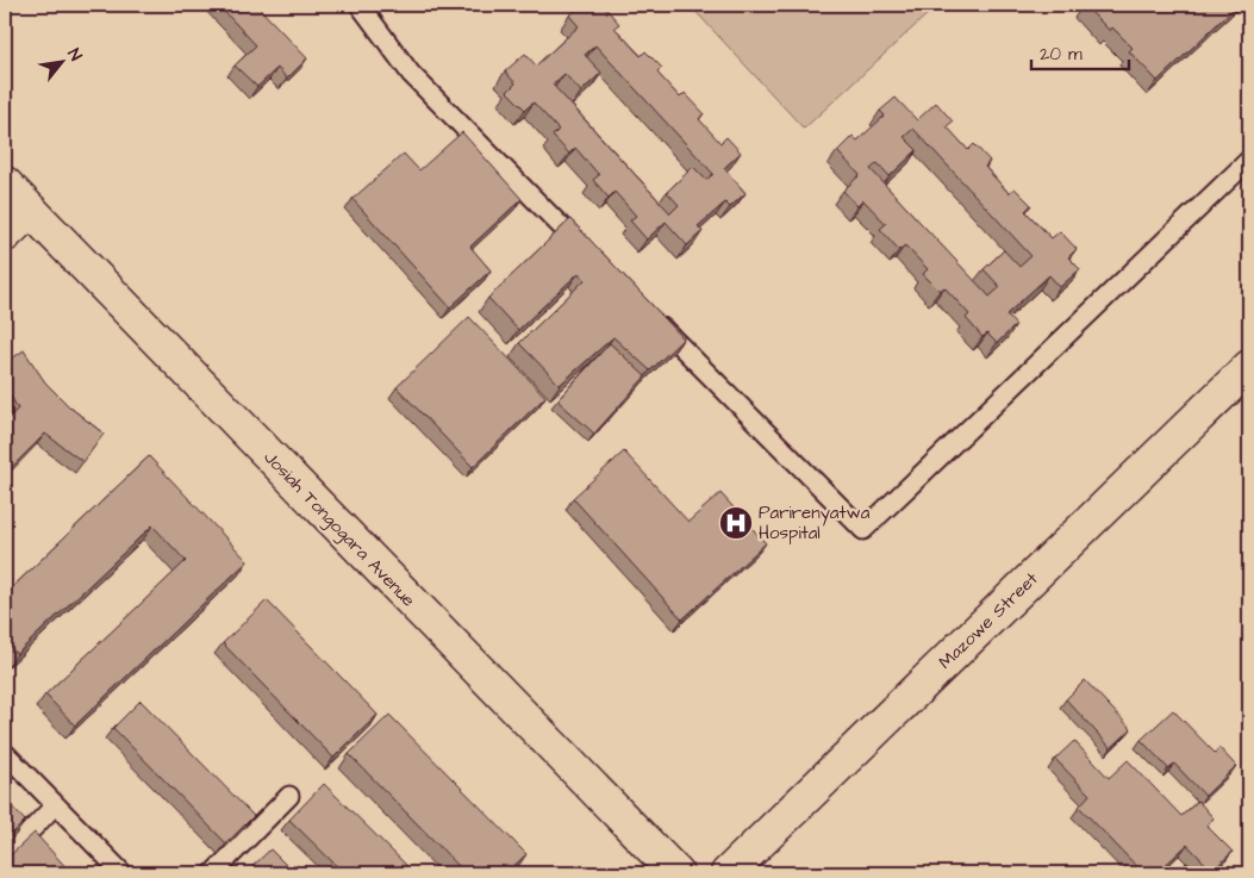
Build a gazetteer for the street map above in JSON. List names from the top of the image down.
{
  "streets": {
    "main road": ["Josiah Tongogara Avenue", "Mazowe Street"]
  },
  "places": {
    "hospital": ["Parirenyatwa Hospital"]
  },
  "scale_bar": "20 m",
  "north": "top right"
}
